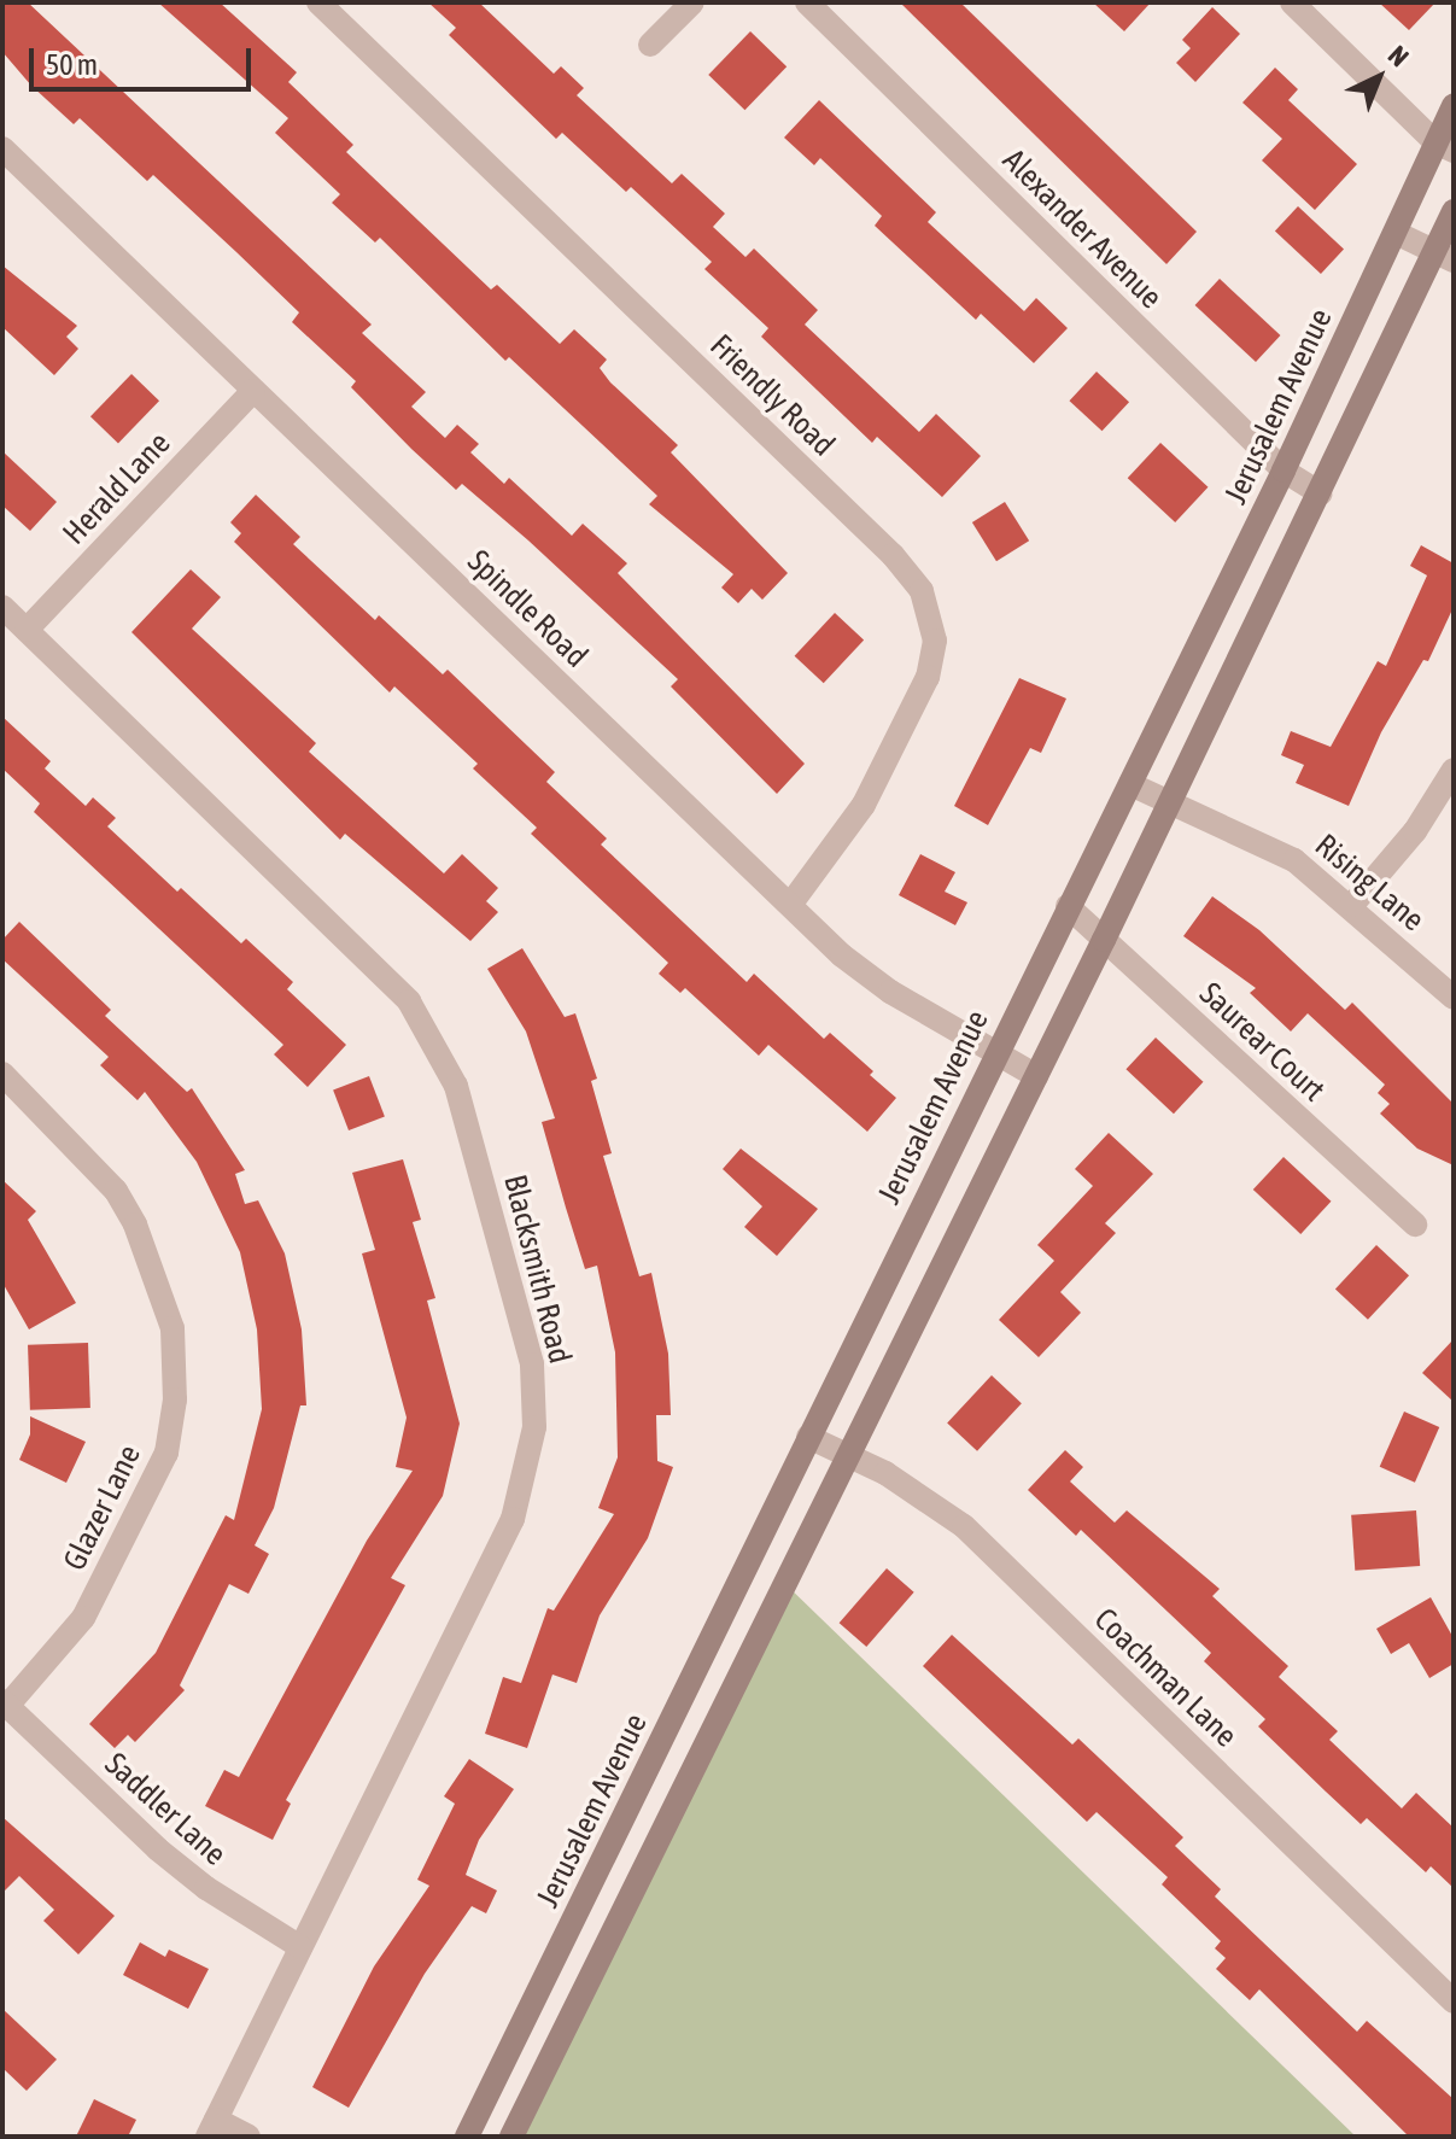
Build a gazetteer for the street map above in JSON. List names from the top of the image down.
{
  "streets": {
    "main road": ["Jerusalem Avenue"],
    "street": [
      "Alexander Avenue",
      "Friendly Road",
      "Herald Lane",
      "Spindle Road",
      "Rising Lane",
      "Saurear Court",
      "Blacksmith Road",
      "Glazer Lane",
      "Coachman Lane",
      "Saddler Lane"
    ]
  },
  "crossings": [
    ["Alexander Avenue", "Jerusalem Avenue"],
    ["Friendly Road", "Spindle Road"],
    ["Jerusalem Avenue", "Spindle Road"],
    ["Jerusalem Avenue", "Rising Lane"],
    ["Jerusalem Avenue", "Saurear Court"],
    ["Jerusalem Avenue", "Coachman Lane"],
    ["Herald Lane", "Spindle Road"],
    ["Herald Lane", "Blacksmith Road"],
    ["Blacksmith Road", "Saddler Lane"],
    ["Glazer Lane", "Saddler Lane"]
  ],
  "scale_bar": "50 m",
  "north": "top right"
}
